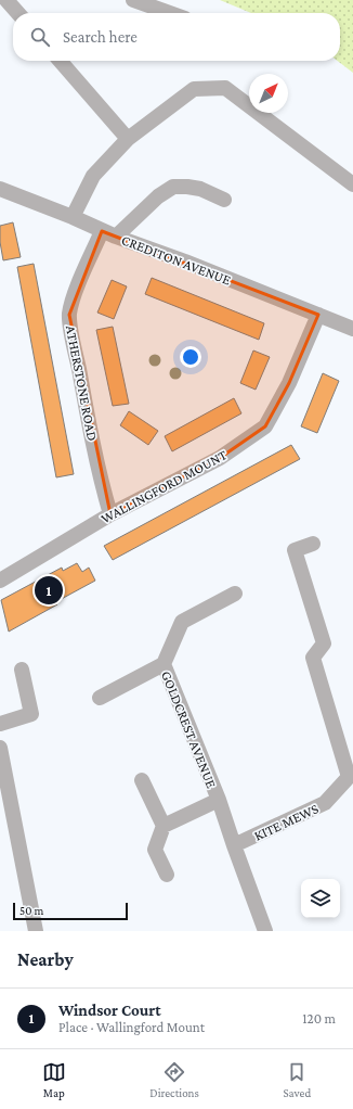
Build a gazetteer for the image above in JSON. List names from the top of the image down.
{
  "streets": {
    "street": [
      "CREDITON AVENUE",
      "ATHERSTONE ROAD",
      "WALLINGFORD MOUNT",
      "GOLDCREST AVENUE",
      "KITE MEWS"
    ]
  },
  "crossings": [
    ["CREDITON AVENUE", "ATHERSTONE ROAD"],
    ["CREDITON AVENUE", "WALLINGFORD MOUNT"],
    ["ATHERSTONE ROAD", "WALLINGFORD MOUNT"],
    ["GOLDCREST AVENUE", "KITE MEWS"]
  ],
  "scale_bar": "50 m",
  "north": "top right",
  "page": {
    "search": "Search here",
    "pins": "1",
    "scale": "50 m",
    "heading": "Nearby",
    "list": [
      {
        "mark": "1",
        "name": "Windsor Court",
        "note": "Place · Wallingford Mount",
        "value": "120 m"
      }
    ],
    "nav": ["Map", "Directions", "Saved"]
  }
}
